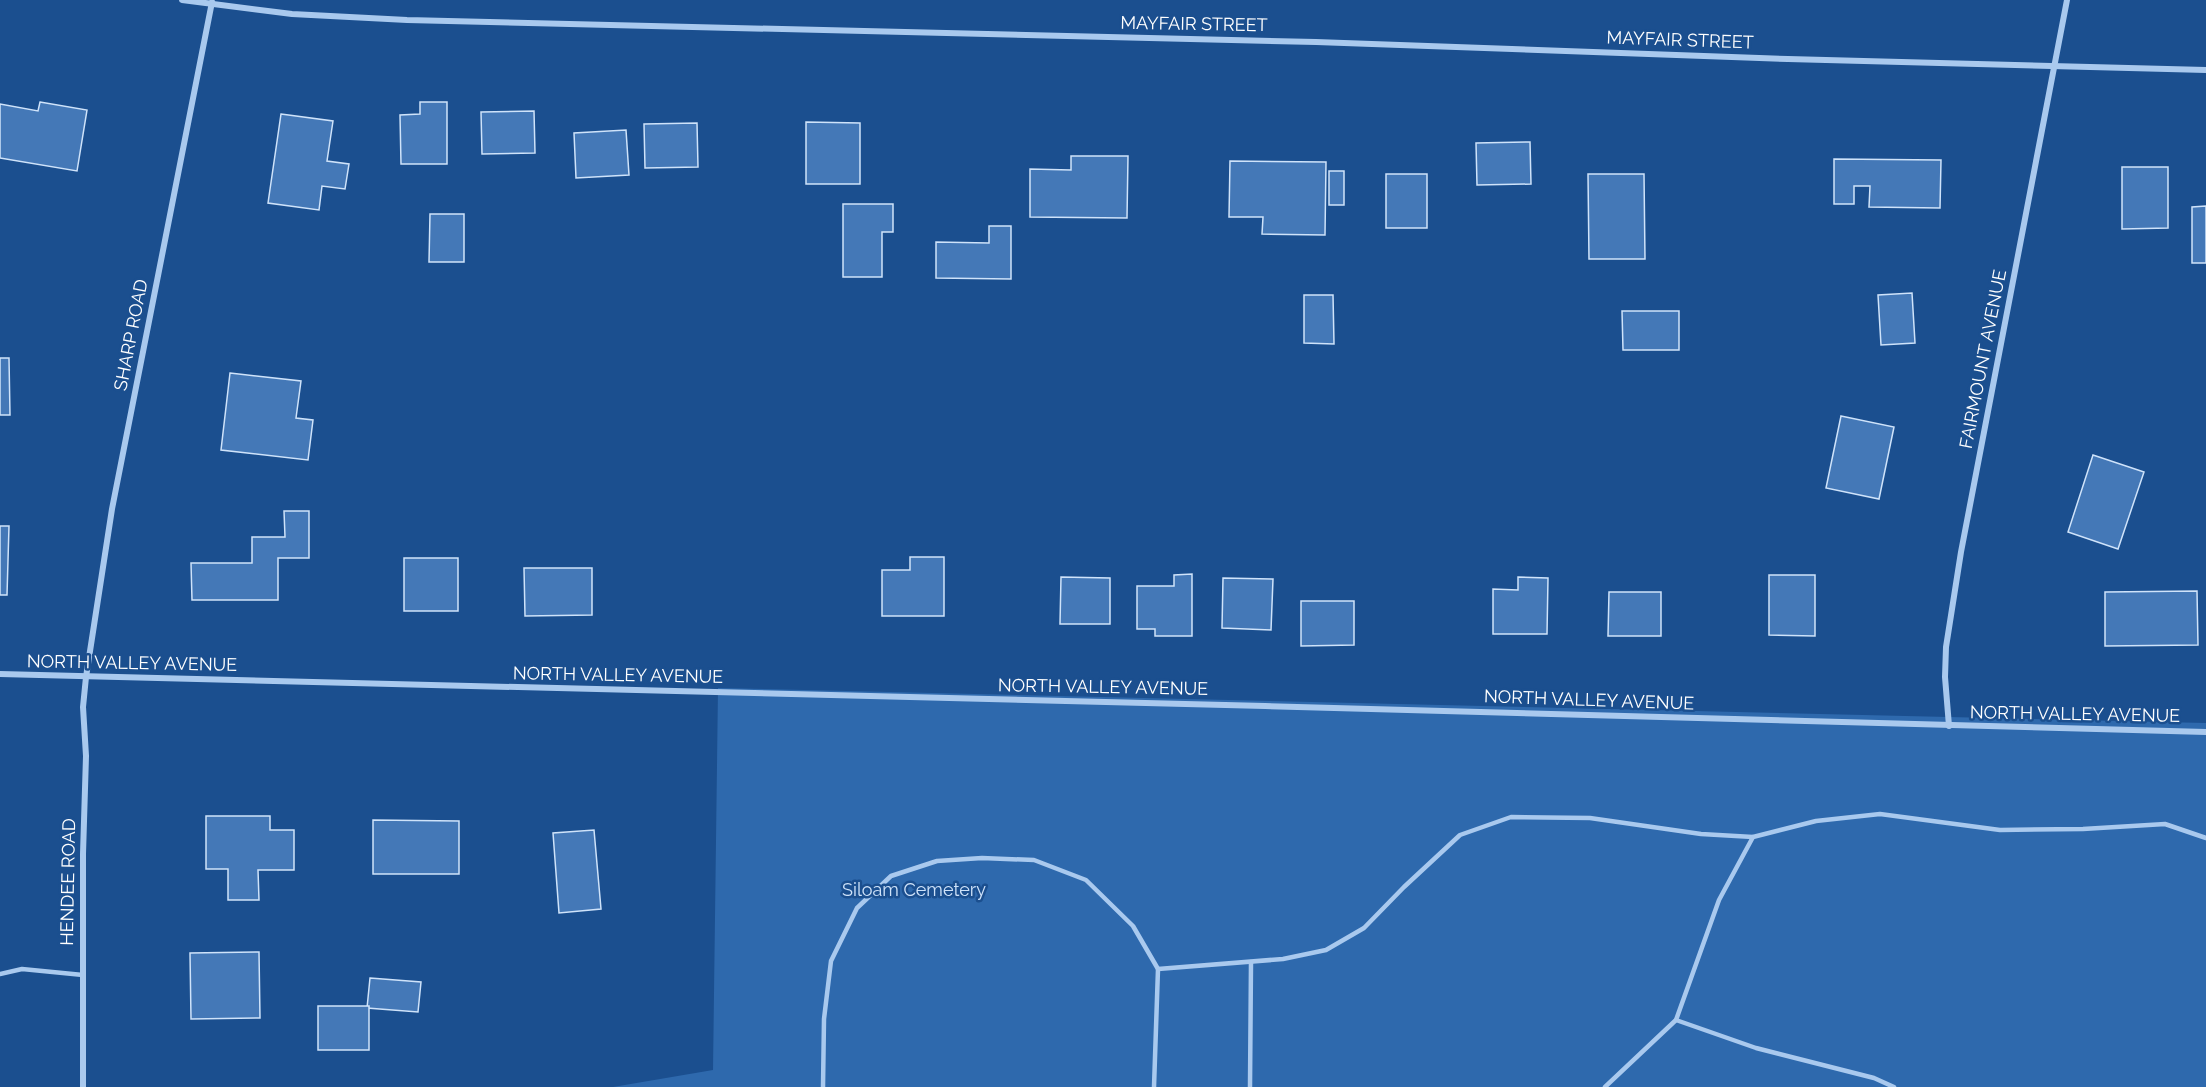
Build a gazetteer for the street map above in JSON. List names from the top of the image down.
{
  "streets": {
    "street": [
      "MAYFAIR STREET",
      "SHARP ROAD",
      "FAIRMOUNT AVENUE",
      "NORTH VALLEY AVENUE",
      "HENDEE ROAD"
    ]
  },
  "crossings": [
    ["MAYFAIR STREET", "SHARP ROAD"],
    ["MAYFAIR STREET", "FAIRMOUNT AVENUE"],
    ["SHARP ROAD", "NORTH VALLEY AVENUE"],
    ["SHARP ROAD", "HENDEE ROAD"],
    ["FAIRMOUNT AVENUE", "NORTH VALLEY AVENUE"],
    ["NORTH VALLEY AVENUE", "HENDEE ROAD"]
  ],
  "parks": ["Siloam Cemetery"]
}
